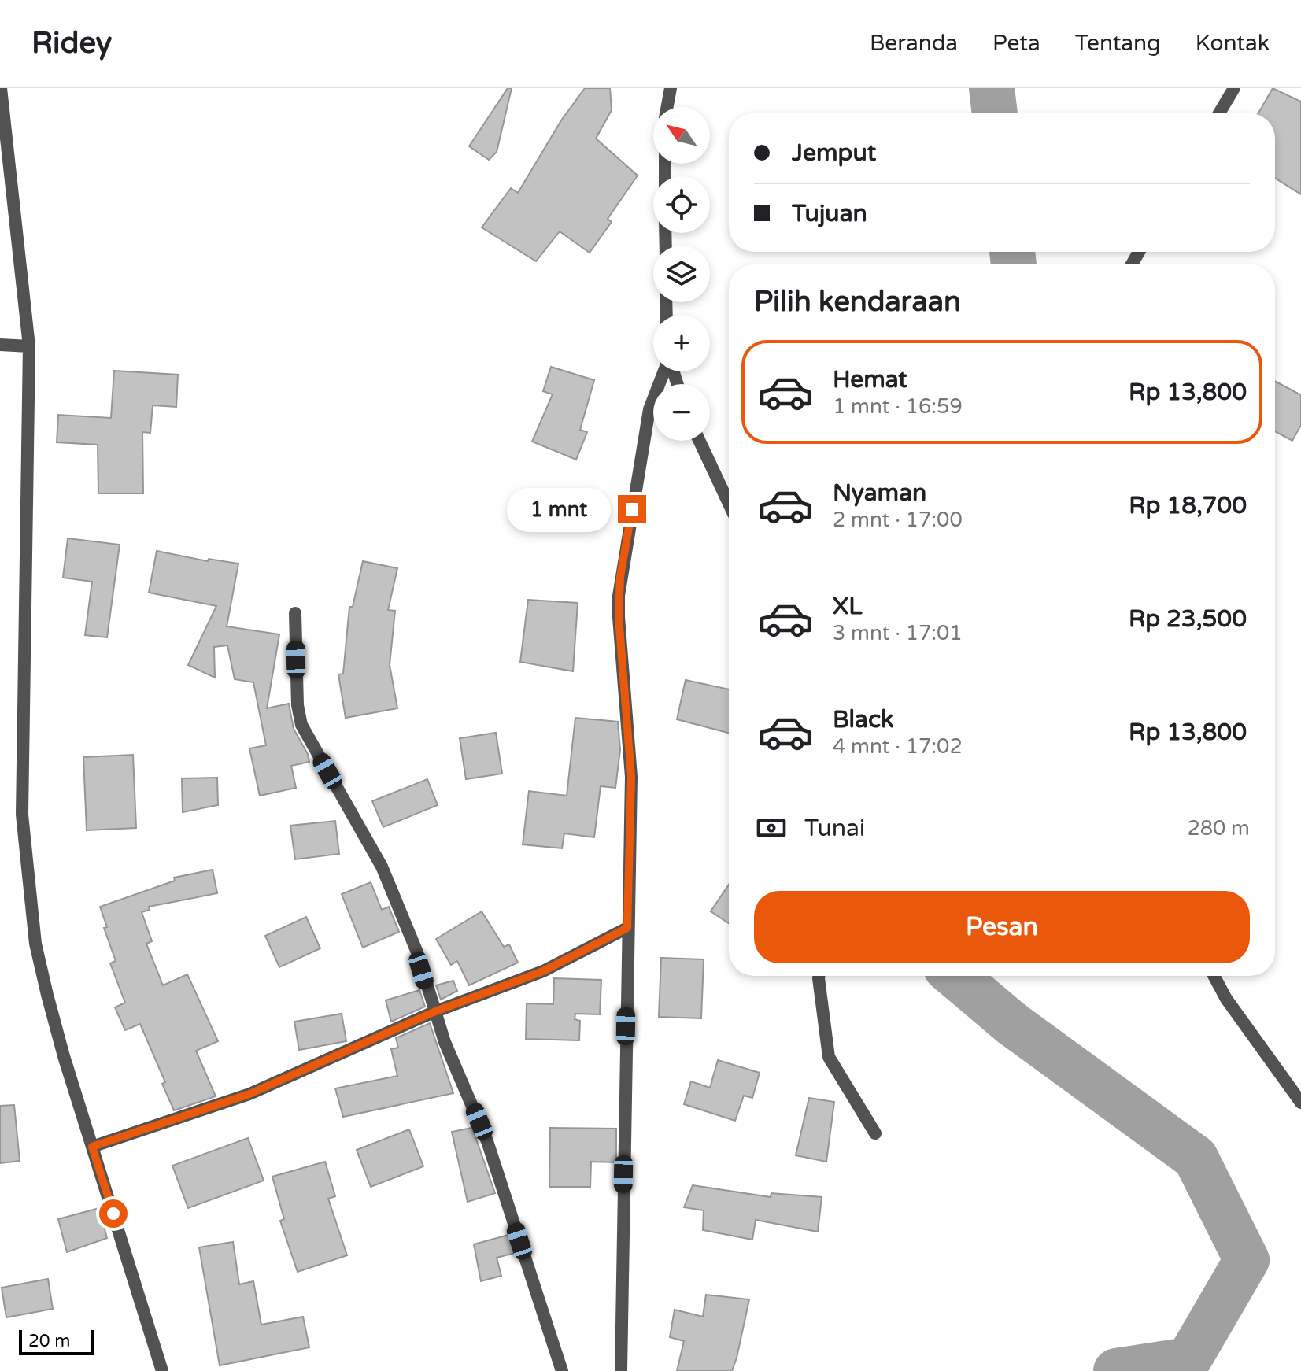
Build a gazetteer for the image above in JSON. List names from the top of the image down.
{
  "scale_bar": "20 m",
  "north": "top left",
  "page": {
    "header": "Ridey",
    "nav": [
      "Beranda",
      "Peta",
      "Tentang",
      "Kontak"
    ],
    "map_buttons": ["+", "−"],
    "banner": ["Jemput", "Tujuan"],
    "heading": "Pilih kendaraan",
    "list": [
      {
        "name": "Hemat",
        "note": "1 mnt · 16:59",
        "value": "Rp 13,800"
      },
      {
        "name": "Nyaman",
        "note": "2 mnt · 17:00",
        "value": "Rp 18,700"
      },
      {
        "name": "XL",
        "note": "3 mnt · 17:01",
        "value": "Rp 23,500"
      },
      {
        "name": "Black",
        "note": "4 mnt · 17:02",
        "value": "Rp 13,800"
      }
    ],
    "bubble": "1 mnt",
    "pay": ["Tunai", "280 m"],
    "buttons": "Pesan",
    "scale": "20 m"
  }
}
